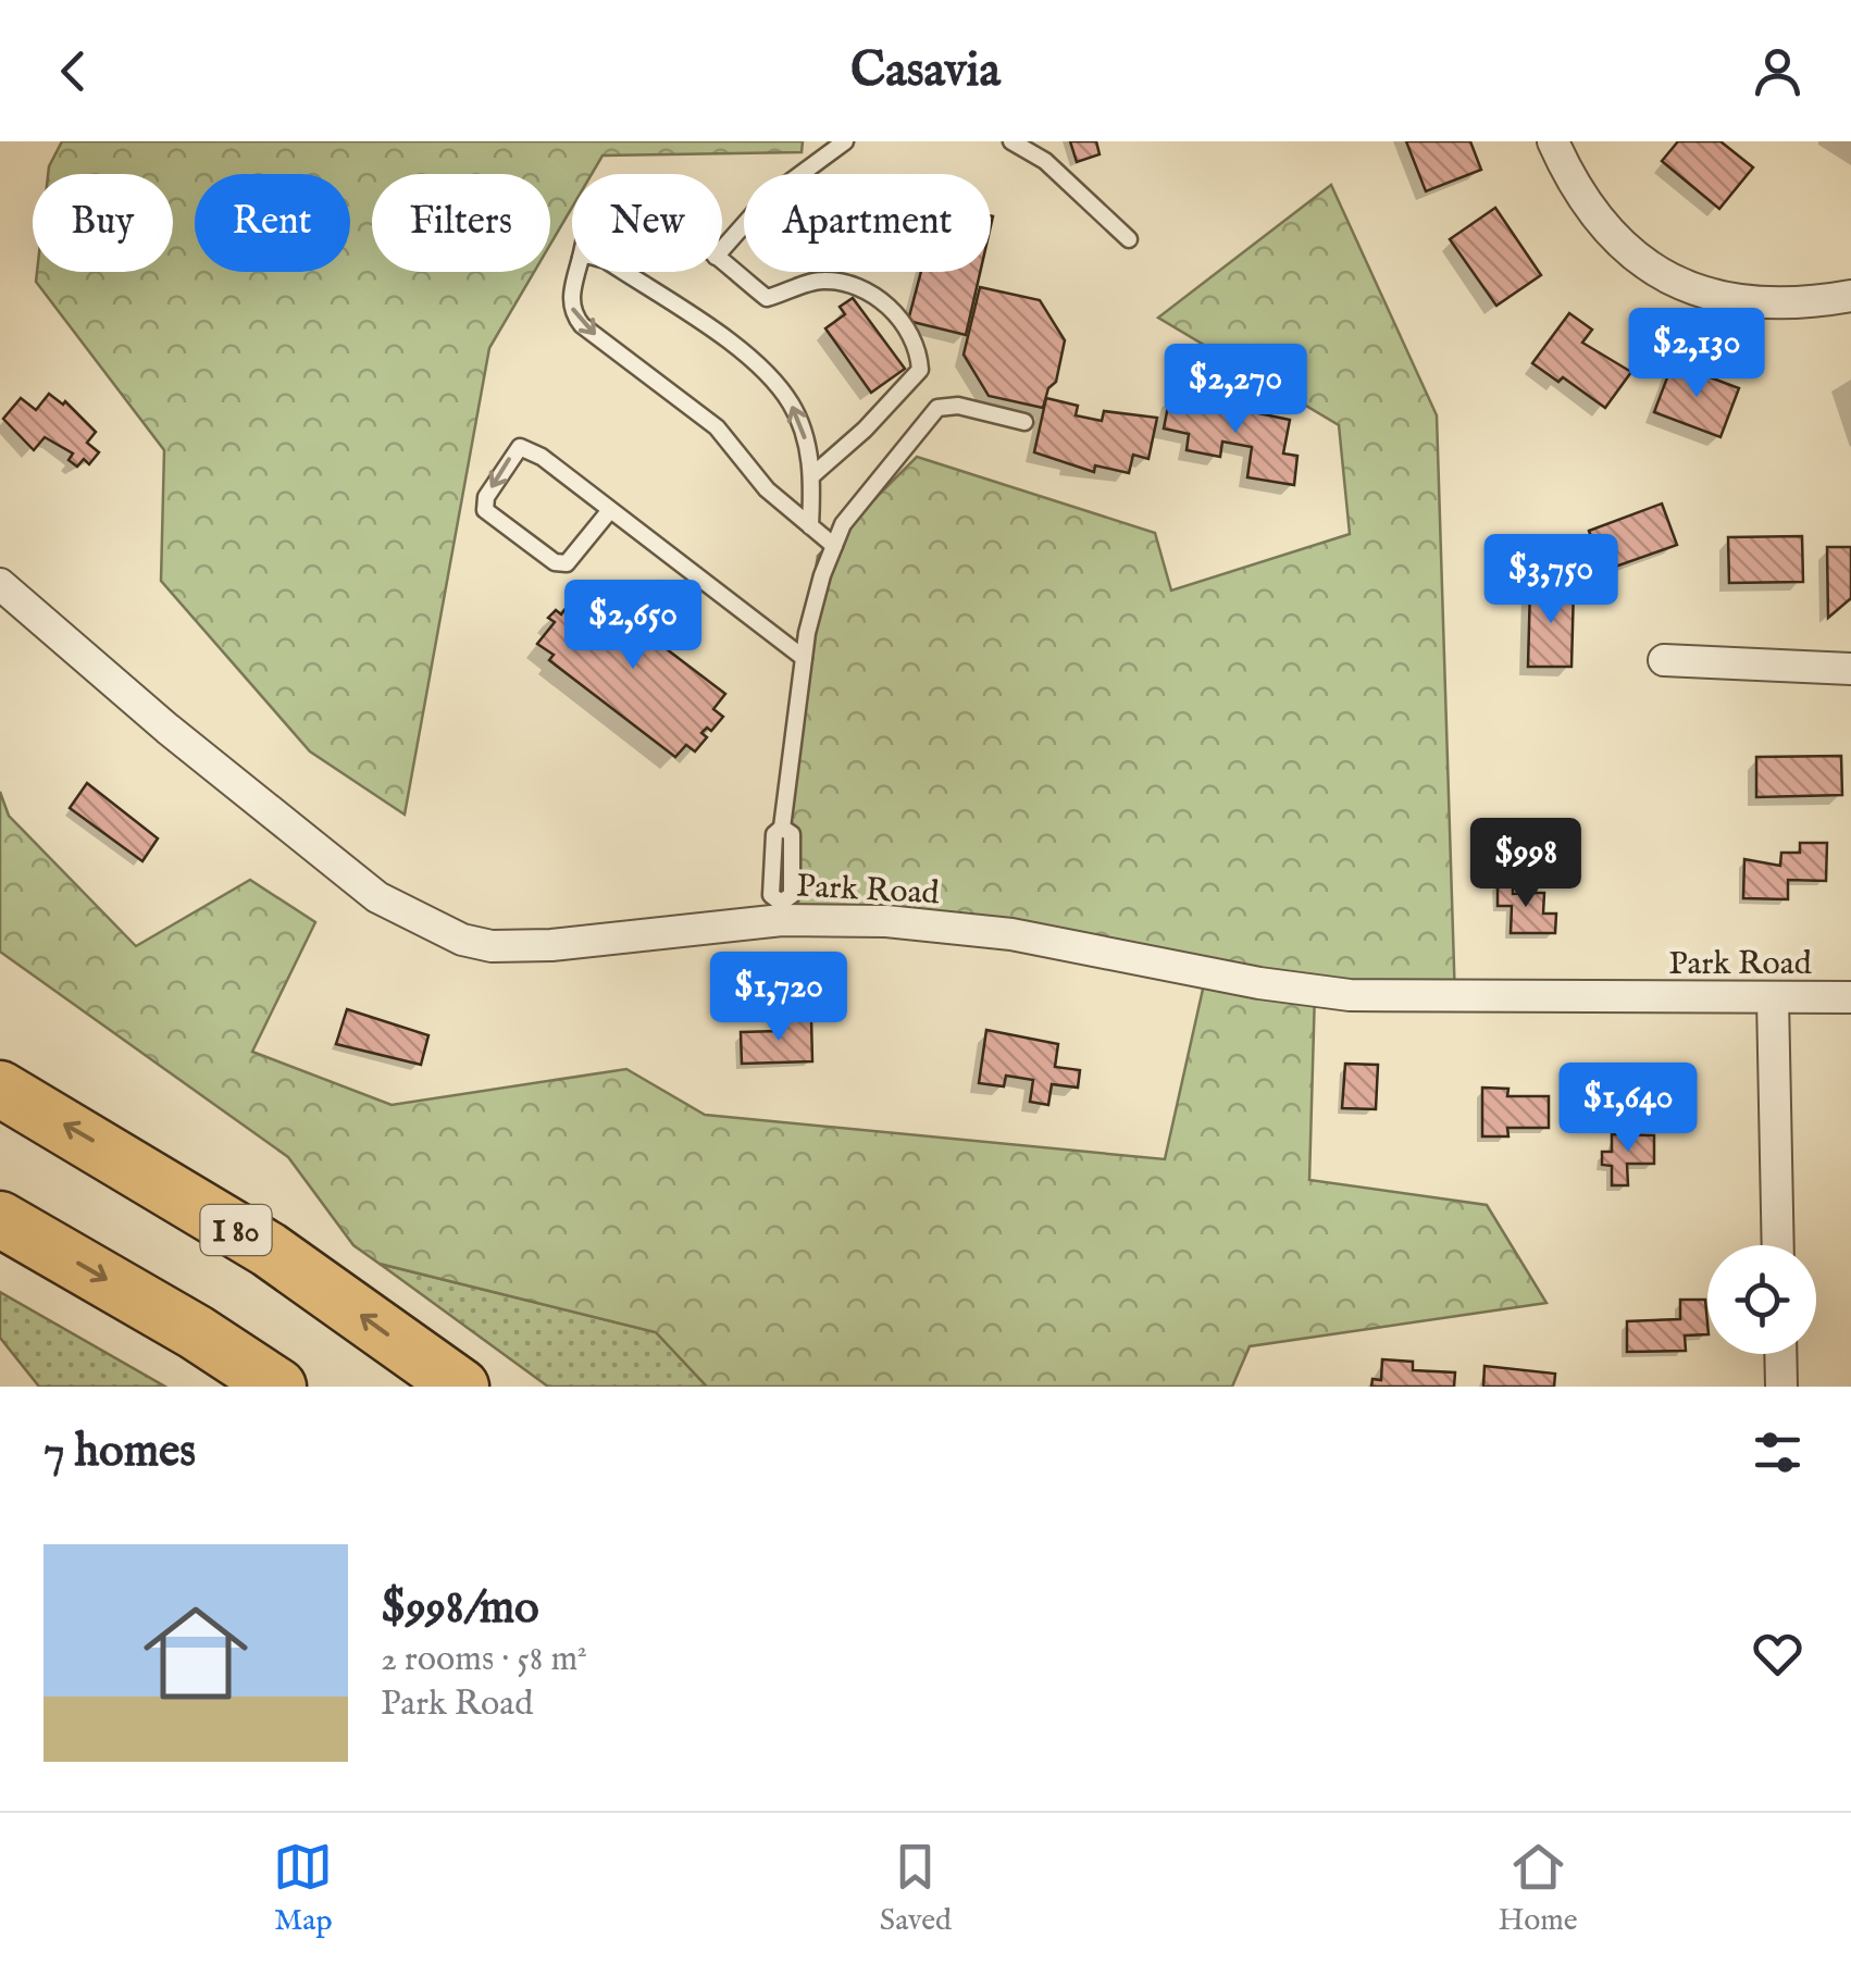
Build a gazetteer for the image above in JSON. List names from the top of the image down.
{
  "streets": {
    "highway": ["I 80"],
    "street": ["Park Road"]
  },
  "page": {
    "header": "Casavia",
    "chip": [
      "Buy",
      "Rent",
      "Filters",
      "New",
      "Apartment"
    ],
    "price": [
      "$2,130",
      "$2,270",
      "$3,750",
      "$2,650",
      "$998",
      "$1,720",
      "$1,640"
    ],
    "heading": "7 homes",
    "list": [
      {
        "name": "$998/mo",
        "note": "2 rooms · 58 m² · Park Road"
      }
    ],
    "tabs": ["Map", "Saved", "Home"]
  }
}
